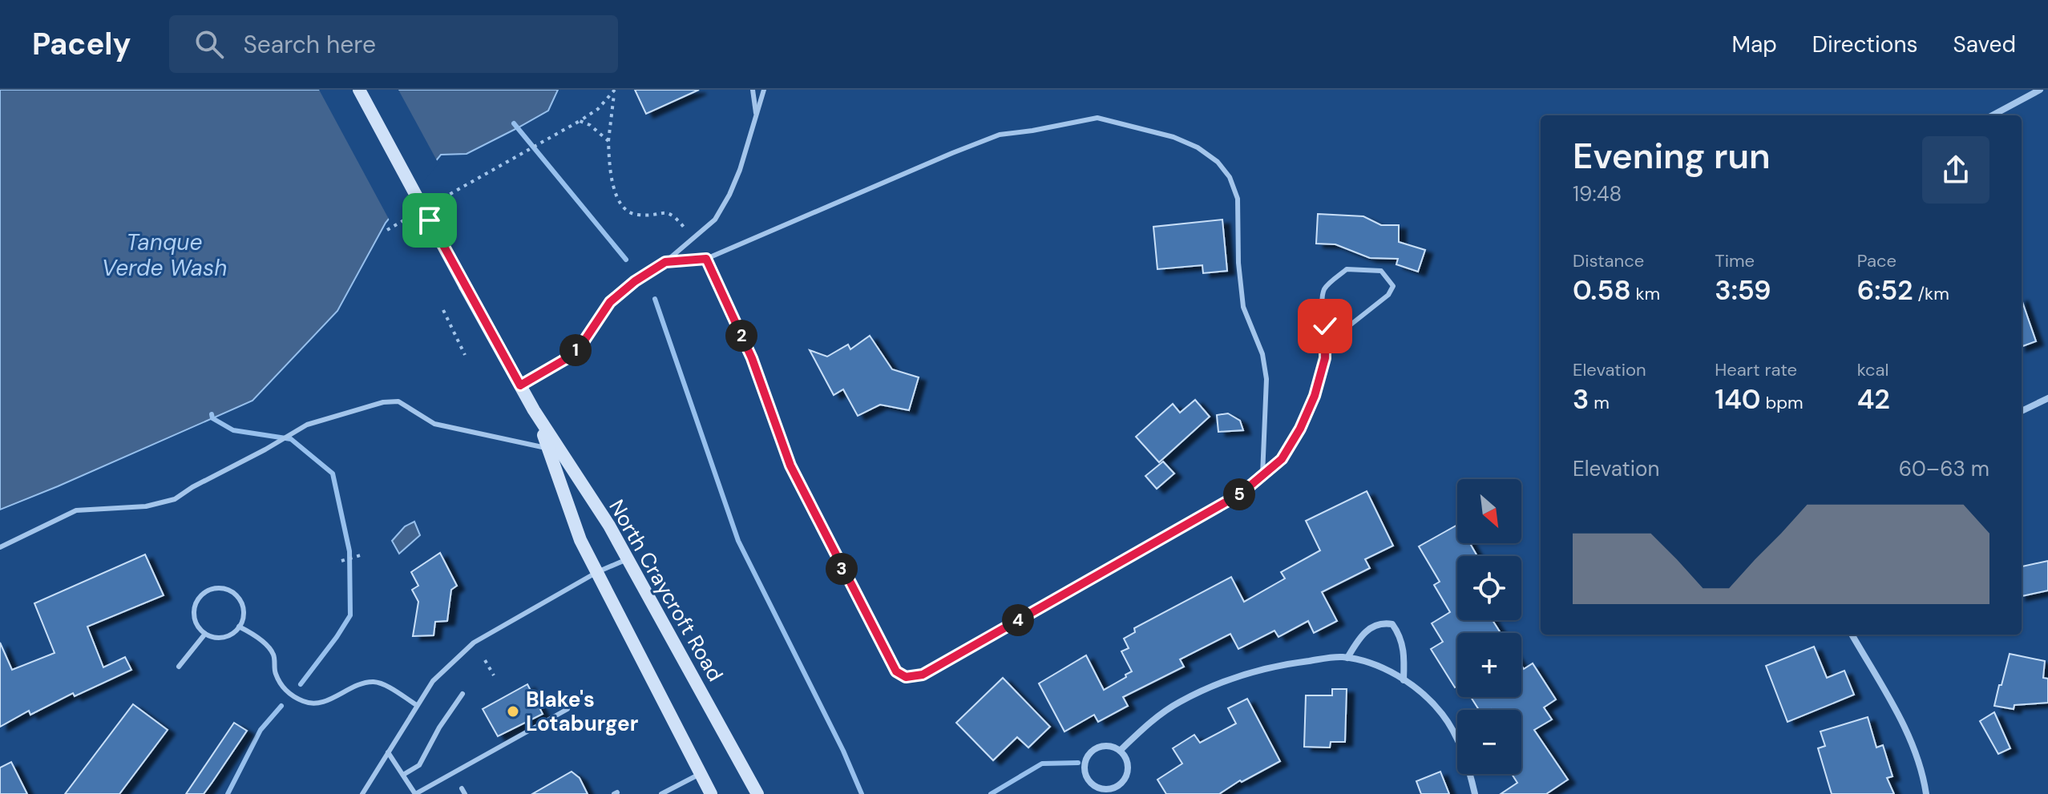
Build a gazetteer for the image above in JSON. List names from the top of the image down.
{
  "streets": {
    "main road": ["North Craycroft Road"]
  },
  "water": ["Tanque Verde Wash"],
  "places": ["Blake's Lotaburger"],
  "north": "bottom right",
  "page": {
    "header": "Pacely",
    "search": "Search here",
    "nav": ["Map", "Directions", "Saved"],
    "heading": ["Evening run", "19:48"],
    "stats": [
      ["Distance", "0.58 km"],
      ["Time", "3:59"],
      ["Pace", "6:52 /km"],
      ["Elevation", "3 m"],
      ["Heart rate", "140 bpm"],
      ["kcal", "42"]
    ],
    "pins": [
      "2",
      "1",
      "5",
      "3",
      "4"
    ],
    "chart": ["Elevation", "60–63 m"],
    "map_buttons": ["+", "−"]
  }
}
